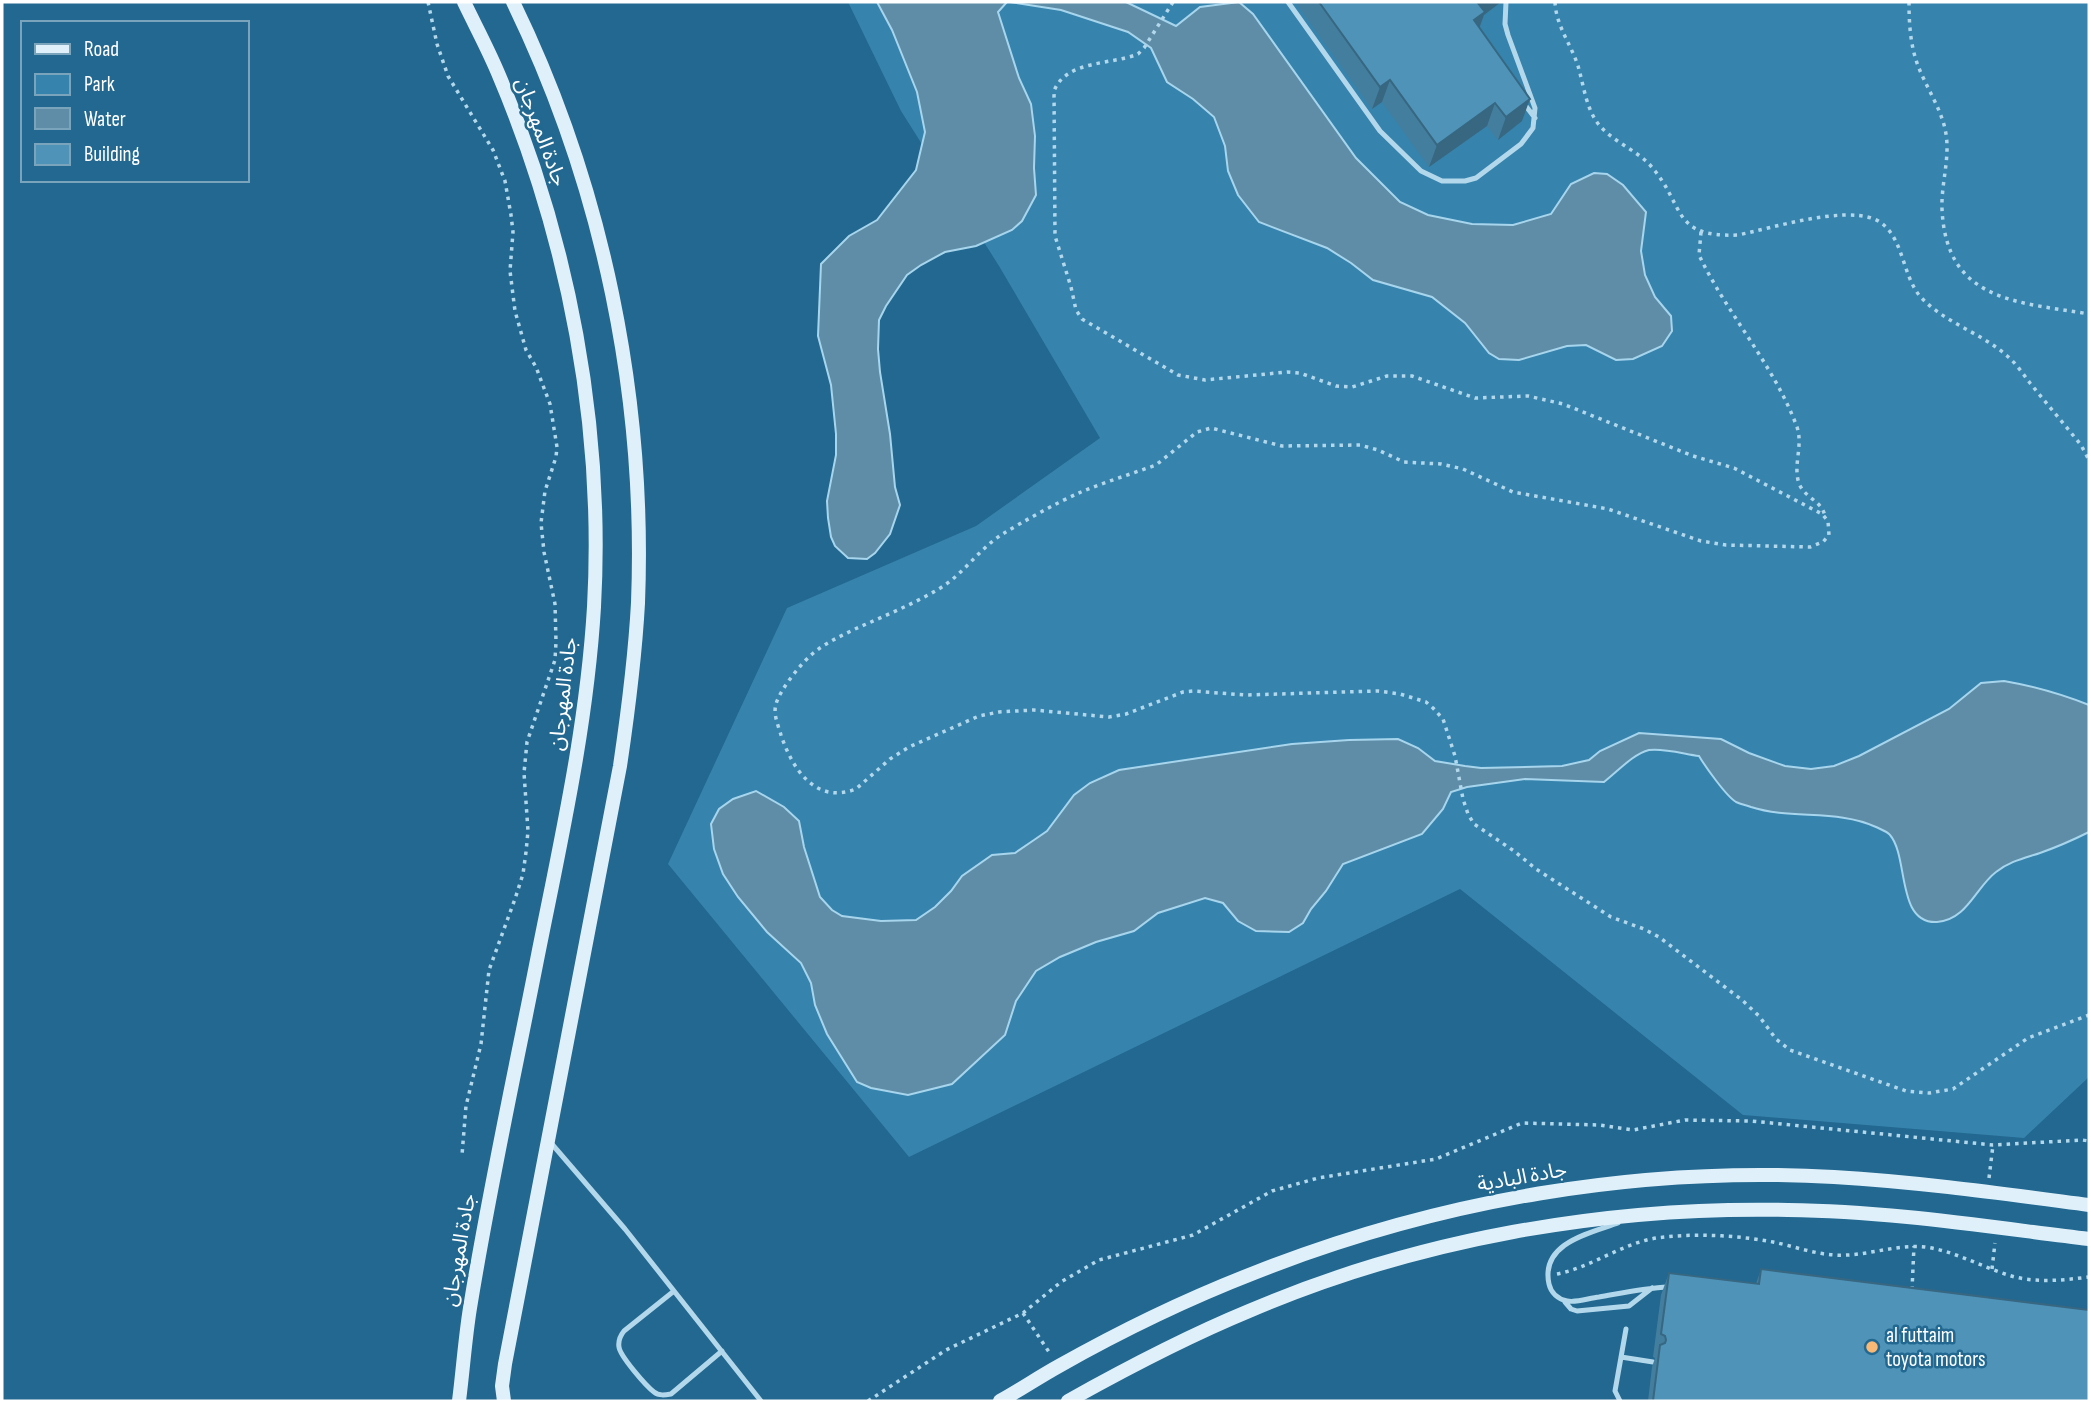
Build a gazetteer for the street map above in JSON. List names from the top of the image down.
{
  "streets": {
    "main road": ["جادة المهرجان", "جادة البادية"]
  },
  "places": ["al futtaim toyota motors"],
  "legend": [
    "Road",
    "Park",
    "Water",
    "Building"
  ]
}
